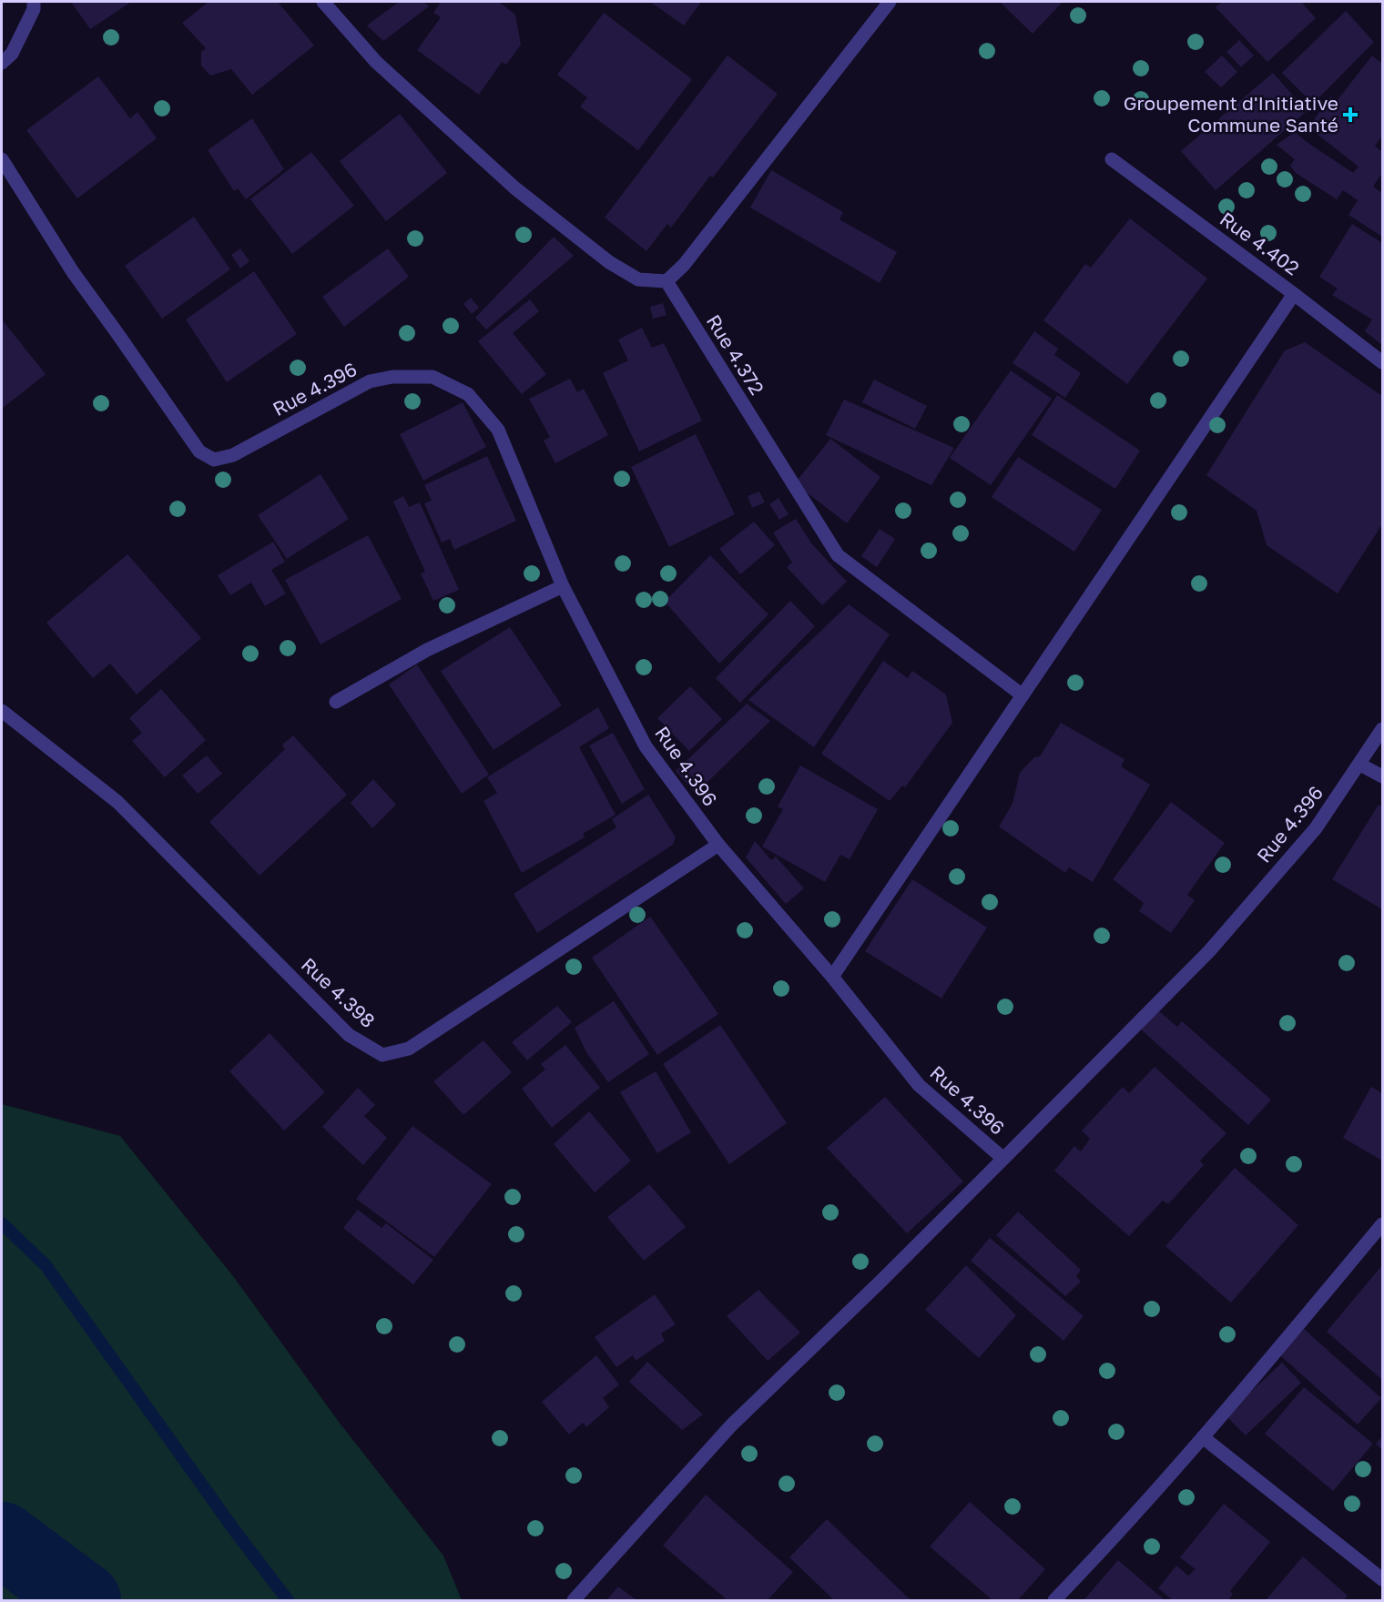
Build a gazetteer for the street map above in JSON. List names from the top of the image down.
{
  "streets": {
    "street": [
      "Rue 4.402",
      "Rue 4.372",
      "Rue 4.396",
      "Rue 4.398"
    ]
  },
  "crossings": [
    ["Rue 4.396", "Rue 4.398"]
  ],
  "places": {
    "health": ["Groupement d'Initiative Commune Santé"]
  }
}
